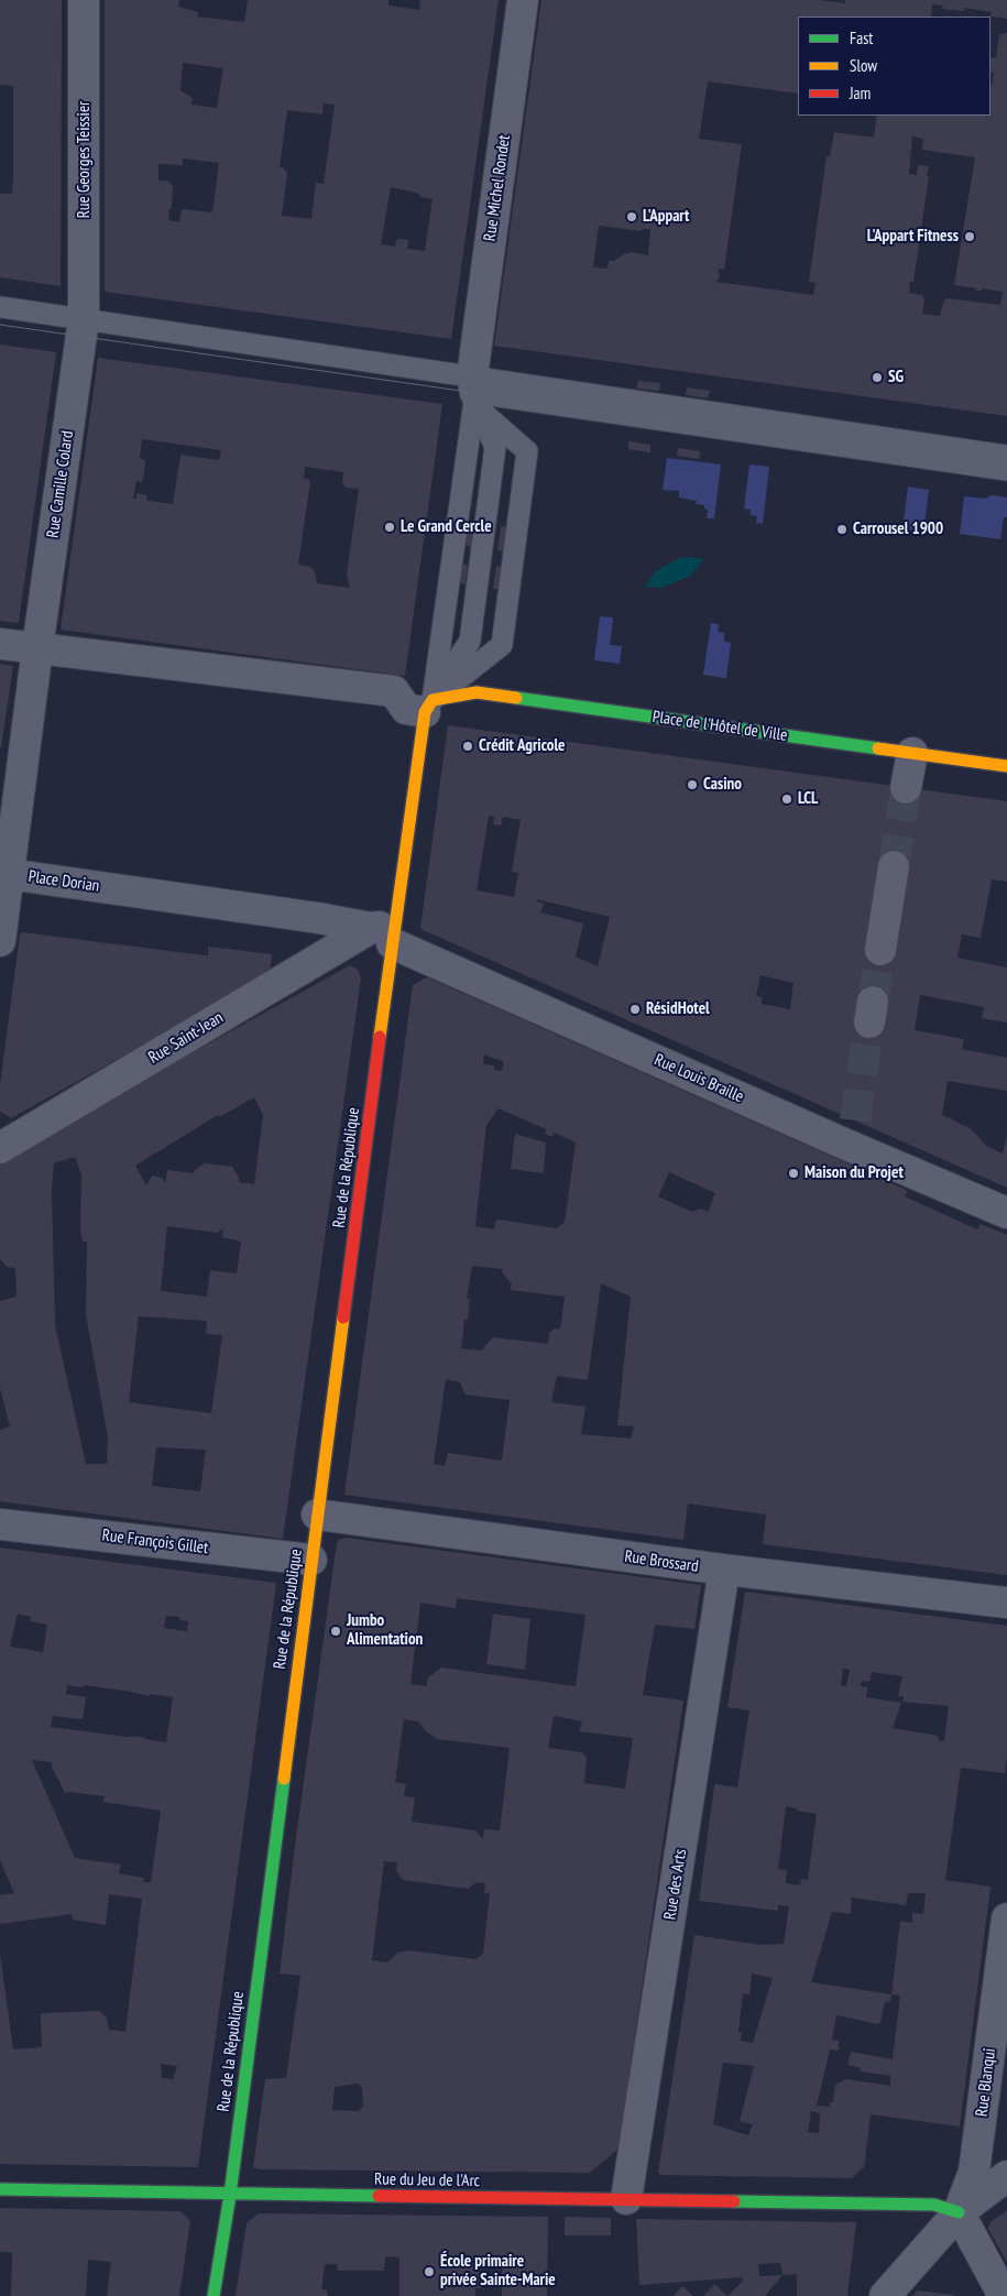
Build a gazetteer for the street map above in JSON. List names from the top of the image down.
{
  "streets": {
    "street": [
      "Rue Georges Teissier",
      "Rue Michel Rondet",
      "Rue Camille Colard",
      "Place de l'Hôtel de Ville",
      "Place Dorian",
      "Rue Saint-Jean",
      "Rue Louis Braille",
      "Rue de la République",
      "Rue François Gillet",
      "Rue Brossard",
      "Rue des Arts",
      "Rue Blanqui",
      "Rue du Jeu de l'Arc"
    ]
  },
  "crossings": [
    ["Rue Georges Teissier", "Rue Camille Colard"],
    ["Rue Camille Colard", "Place Dorian"],
    ["Place Dorian", "Rue Saint-Jean"],
    ["Place Dorian", "Rue Louis Braille"],
    ["Place Dorian", "Rue de la République"],
    ["Rue Saint-Jean", "Rue Louis Braille"],
    ["Rue Saint-Jean", "Rue de la République"],
    ["Rue Louis Braille", "Rue de la République"],
    ["Rue de la République", "Rue François Gillet"],
    ["Rue de la République", "Rue Brossard"],
    ["Rue de la République", "Rue du Jeu de l'Arc"],
    ["Rue Brossard", "Rue des Arts"],
    ["Rue des Arts", "Rue du Jeu de l'Arc"],
    ["Rue Blanqui", "Rue du Jeu de l'Arc"]
  ],
  "places": [
    "L'Appart",
    "L'Appart Fitness",
    "SG",
    "Le Grand Cercle",
    "Carrousel 1900",
    "Crédit Agricole",
    "Casino",
    "LCL",
    "RésidHotel",
    "Maison du Projet",
    "Jumbo Alimentation",
    "École primaire privée Sainte-Marie"
  ],
  "legend": ["Fast", "Slow", "Jam"]
}
